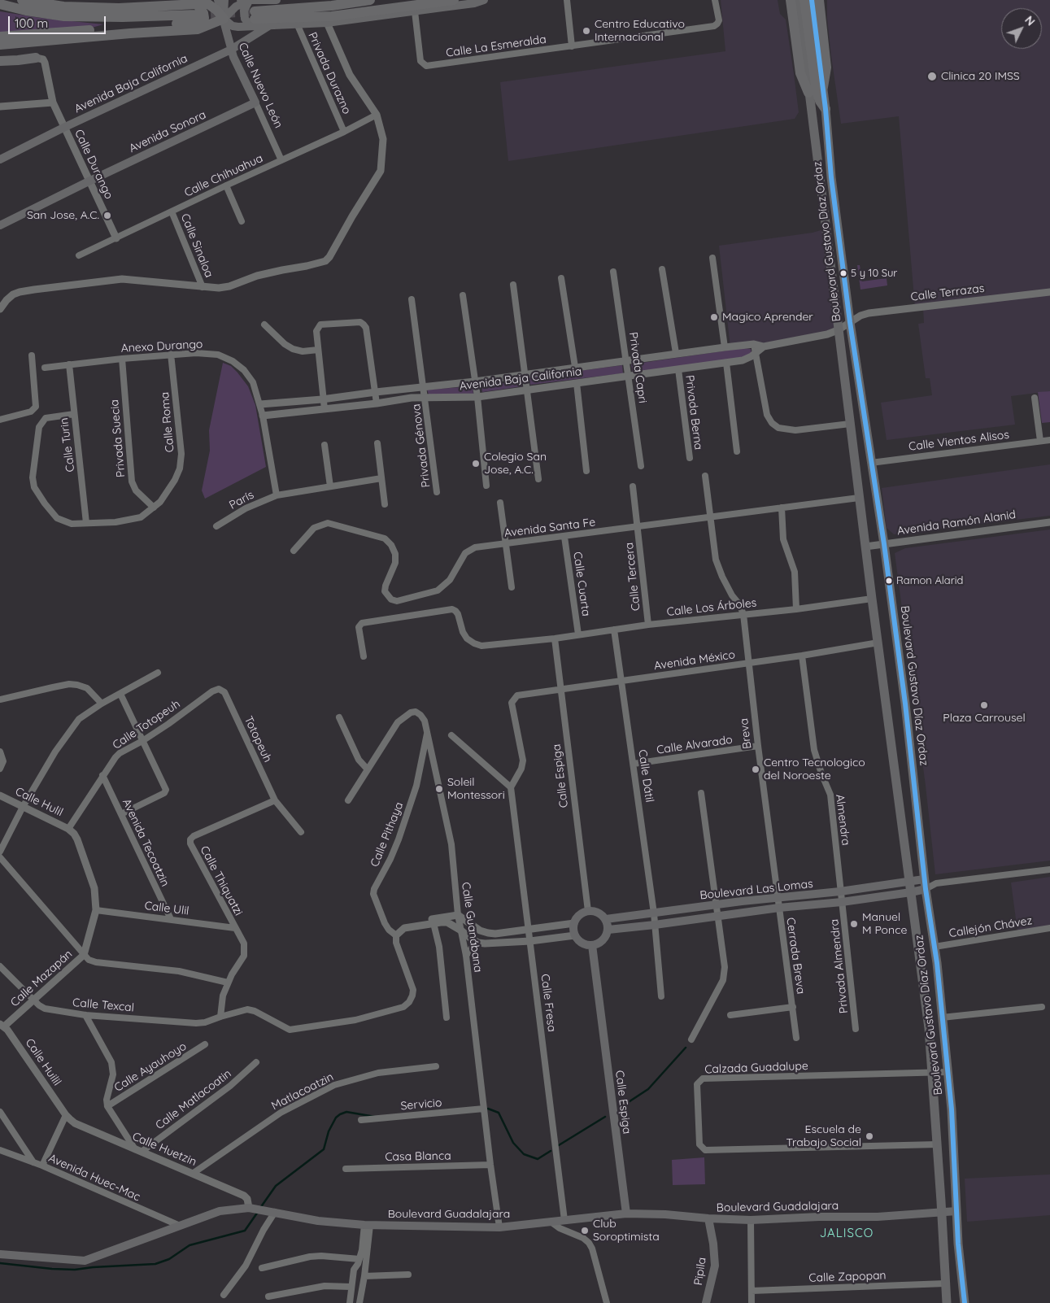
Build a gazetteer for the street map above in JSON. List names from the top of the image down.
{
  "streets": {
    "main road": [
      "Avenida Baja California",
      "Calle Nuevo León",
      "Avenida Sonora",
      "Boulevard Gustavo Díaz Ordaz",
      "Calle Espiga",
      "Boulevard Las Lomas",
      "Boulevard Guadalajara",
      "Pipila"
    ],
    "street": [
      "Calle La Esmeralda",
      "Privada Durazno",
      "Calle Durango",
      "Calle Chihuahua",
      "Calle Sinaloa",
      "Calle Terrazas",
      "Anexo Durango",
      "Privada Capri",
      "Privada Berna",
      "Calle Roma",
      "Privada Suecia",
      "Calle Vientos Alisos",
      "Calle Turin",
      "Privada Génova",
      "París",
      "Avenida Ramón Alanid",
      "Avenida Santa Fe",
      "Calle Tercera",
      "Calle Cuarta",
      "Calle Los Árboles",
      "Avenida México",
      "Calle Totopeuh",
      "Breva",
      "Totopeuh",
      "Calle Alvarado",
      "Calle Dátil",
      "Calle Hulil",
      "Almendra",
      "Calle Pithaya",
      "Avenida Tecoatzin",
      "Calle Thiquatzi",
      "Calle Ulil",
      "Calle Guanábana",
      "Callejón Chávez",
      "Cerrada Breva",
      "Privada Almendra",
      "Calle Mazapán",
      "Calle Fresa",
      "Calle Texcal",
      "Calle Huilil",
      "Calle Ayauhoyo",
      "Calzada Guadalupe",
      "Matlacoatzin",
      "Calle Matlacoatin",
      "Servicio",
      "Calle Huetzin",
      "Casa Blanca",
      "Avenida Huec-Mac",
      "Calle Zapopan"
    ]
  },
  "crossings": [
    ["Privada Durazno", "Calle Chihuahua"],
    ["Avenida Baja California", "Calle Nuevo León"],
    ["Avenida Baja California", "Calle Durango"],
    ["Avenida Baja California", "Boulevard Gustavo Díaz Ordaz"],
    ["Avenida Baja California", "Calle Terrazas"],
    ["Avenida Baja California", "Anexo Durango"],
    ["Avenida Baja California", "Privada Capri"],
    ["Avenida Baja California", "Privada Berna"],
    ["Avenida Baja California", "Privada Génova"],
    ["Calle Nuevo León", "Avenida Sonora"],
    ["Calle Nuevo León", "Calle Chihuahua"],
    ["Avenida Sonora", "Calle Durango"],
    ["Calle Durango", "Calle Chihuahua"],
    ["Calle Chihuahua", "Calle Sinaloa"],
    ["Boulevard Gustavo Díaz Ordaz", "Calle Terrazas"],
    ["Boulevard Gustavo Díaz Ordaz", "Calle Vientos Alisos"],
    ["Boulevard Gustavo Díaz Ordaz", "Avenida Ramón Alanid"],
    ["Boulevard Gustavo Díaz Ordaz", "Avenida Santa Fe"],
    ["Boulevard Gustavo Díaz Ordaz", "Calle Los Árboles"],
    ["Boulevard Gustavo Díaz Ordaz", "Avenida México"],
    ["Boulevard Gustavo Díaz Ordaz", "Boulevard Las Lomas"],
    ["Boulevard Gustavo Díaz Ordaz", "Callejón Chávez"],
    ["Boulevard Gustavo Díaz Ordaz", "Calzada Guadalupe"],
    ["Boulevard Gustavo Díaz Ordaz", "Boulevard Guadalajara"],
    ["Boulevard Gustavo Díaz Ordaz", "Calle Zapopan"],
    ["Anexo Durango", "Calle Roma"],
    ["Anexo Durango", "Privada Suecia"],
    ["Anexo Durango", "Calle Turin"],
    ["Anexo Durango", "París"],
    ["Calle Roma", "Privada Suecia"],
    ["Calle Roma", "Calle Turin"],
    ["Avenida Santa Fe", "Calle Tercera"],
    ["Avenida Santa Fe", "Calle Cuarta"],
    ["Calle Tercera", "Calle Los Árboles"],
    ["Calle Cuarta", "Calle Los Árboles"],
    ["Calle Los Árboles", "Breva"],
    ["Calle Los Árboles", "Calle Espiga"],
    ["Calle Los Árboles", "Calle Dátil"],
    ["Avenida México", "Breva"],
    ["Avenida México", "Calle Espiga"],
    ["Avenida México", "Calle Dátil"],
    ["Avenida México", "Almendra"],
    ["Avenida México", "Calle Fresa"],
    ["Calle Totopeuh", "Totopeuh"],
    ["Calle Totopeuh", "Calle Hulil"],
    ["Calle Totopeuh", "Avenida Tecoatzin"],
    ["Calle Totopeuh", "Calle Mazapán"],
    ["Breva", "Calle Alvarado"],
    ["Breva", "Boulevard Las Lomas"],
    ["Breva", "Cerrada Breva"],
    ["Totopeuh", "Calle Thiquatzi"],
    ["Calle Alvarado", "Calle Dátil"],
    ["Calle Espiga", "Boulevard Las Lomas"],
    ["Calle Espiga", "Boulevard Guadalajara"],
    ["Calle Dátil", "Boulevard Las Lomas"],
    ["Calle Hulil", "Calle Mazapán"],
    ["Almendra", "Boulevard Las Lomas"],
    ["Almendra", "Privada Almendra"],
    ["Calle Pithaya", "Calle Guanábana"],
    ["Calle Pithaya", "Calle Texcal"],
    ["Avenida Tecoatzin", "Calle Ulil"],
    ["Calle Thiquatzi", "Calle Ulil"],
    ["Calle Thiquatzi", "Calle Texcal"],
    ["Boulevard Las Lomas", "Cerrada Breva"],
    ["Boulevard Las Lomas", "Privada Almendra"],
    ["Calle Ulil", "Calle Mazapán"],
    ["Calle Guanábana", "Servicio"],
    ["Calle Guanábana", "Casa Blanca"],
    ["Calle Guanábana", "Boulevard Guadalajara"],
    ["Calle Mazapán", "Calle Texcal"],
    ["Calle Mazapán", "Calle Huilil"],
    ["Calle Fresa", "Boulevard Guadalajara"],
    ["Calle Huilil", "Calle Huetzin"],
    ["Matlacoatzin", "Calle Huetzin"],
    ["Calle Matlacoatin", "Calle Huetzin"],
    ["Calle Huetzin", "Boulevard Guadalajara"],
    ["Avenida Huec-Mac", "Boulevard Guadalajara"],
    ["Boulevard Guadalajara", "Pipila"]
  ],
  "districts": ["JALISCO"],
  "places": [
    "Centro Educativo Internacional",
    "Clinica 20 IMSS",
    "San Jose, A.C.",
    "5 y 10 Sur",
    "Magico Aprender",
    "Colegio San Jose, A.C.",
    "Ramon Alarid",
    "Plaza Carrousel",
    "Centro Tecnologico del Noroeste",
    "Soleil Montessori",
    "Manuel M Ponce",
    "Escuela de Trabajo Social",
    "Club Soroptimista"
  ],
  "scale_bar": "100 m",
  "north": "top right"
}
